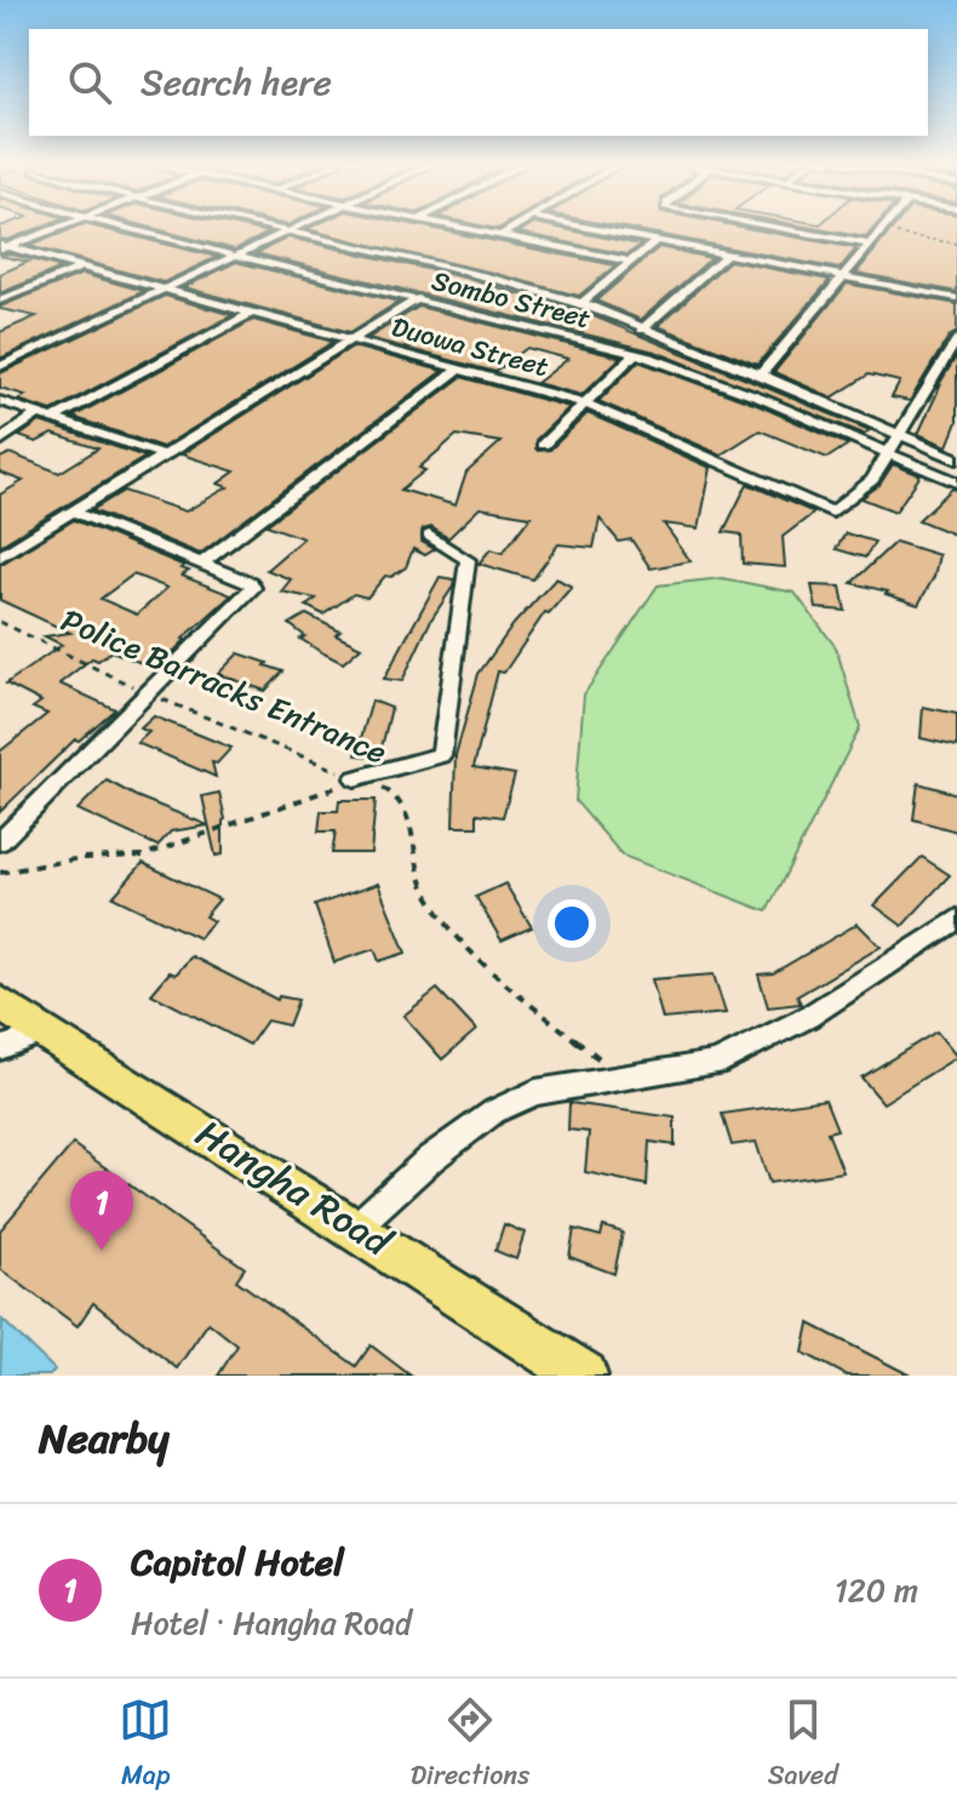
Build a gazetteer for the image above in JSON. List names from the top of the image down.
{
  "streets": {
    "highway": ["Hangha Road"],
    "street": ["Sombo Street", "Duowa Street"],
    "path": ["Police Barracks Entrance"]
  },
  "crossings": [
    ["Sombo Street", "Duowa Street"]
  ],
  "page": {
    "search": "Search here",
    "pins": "1",
    "heading": "Nearby",
    "list": [
      {
        "mark": "1",
        "name": "Capitol Hotel",
        "note": "Hotel · Hangha Road",
        "value": "120 m"
      }
    ],
    "nav": ["Map", "Directions", "Saved"]
  }
}
